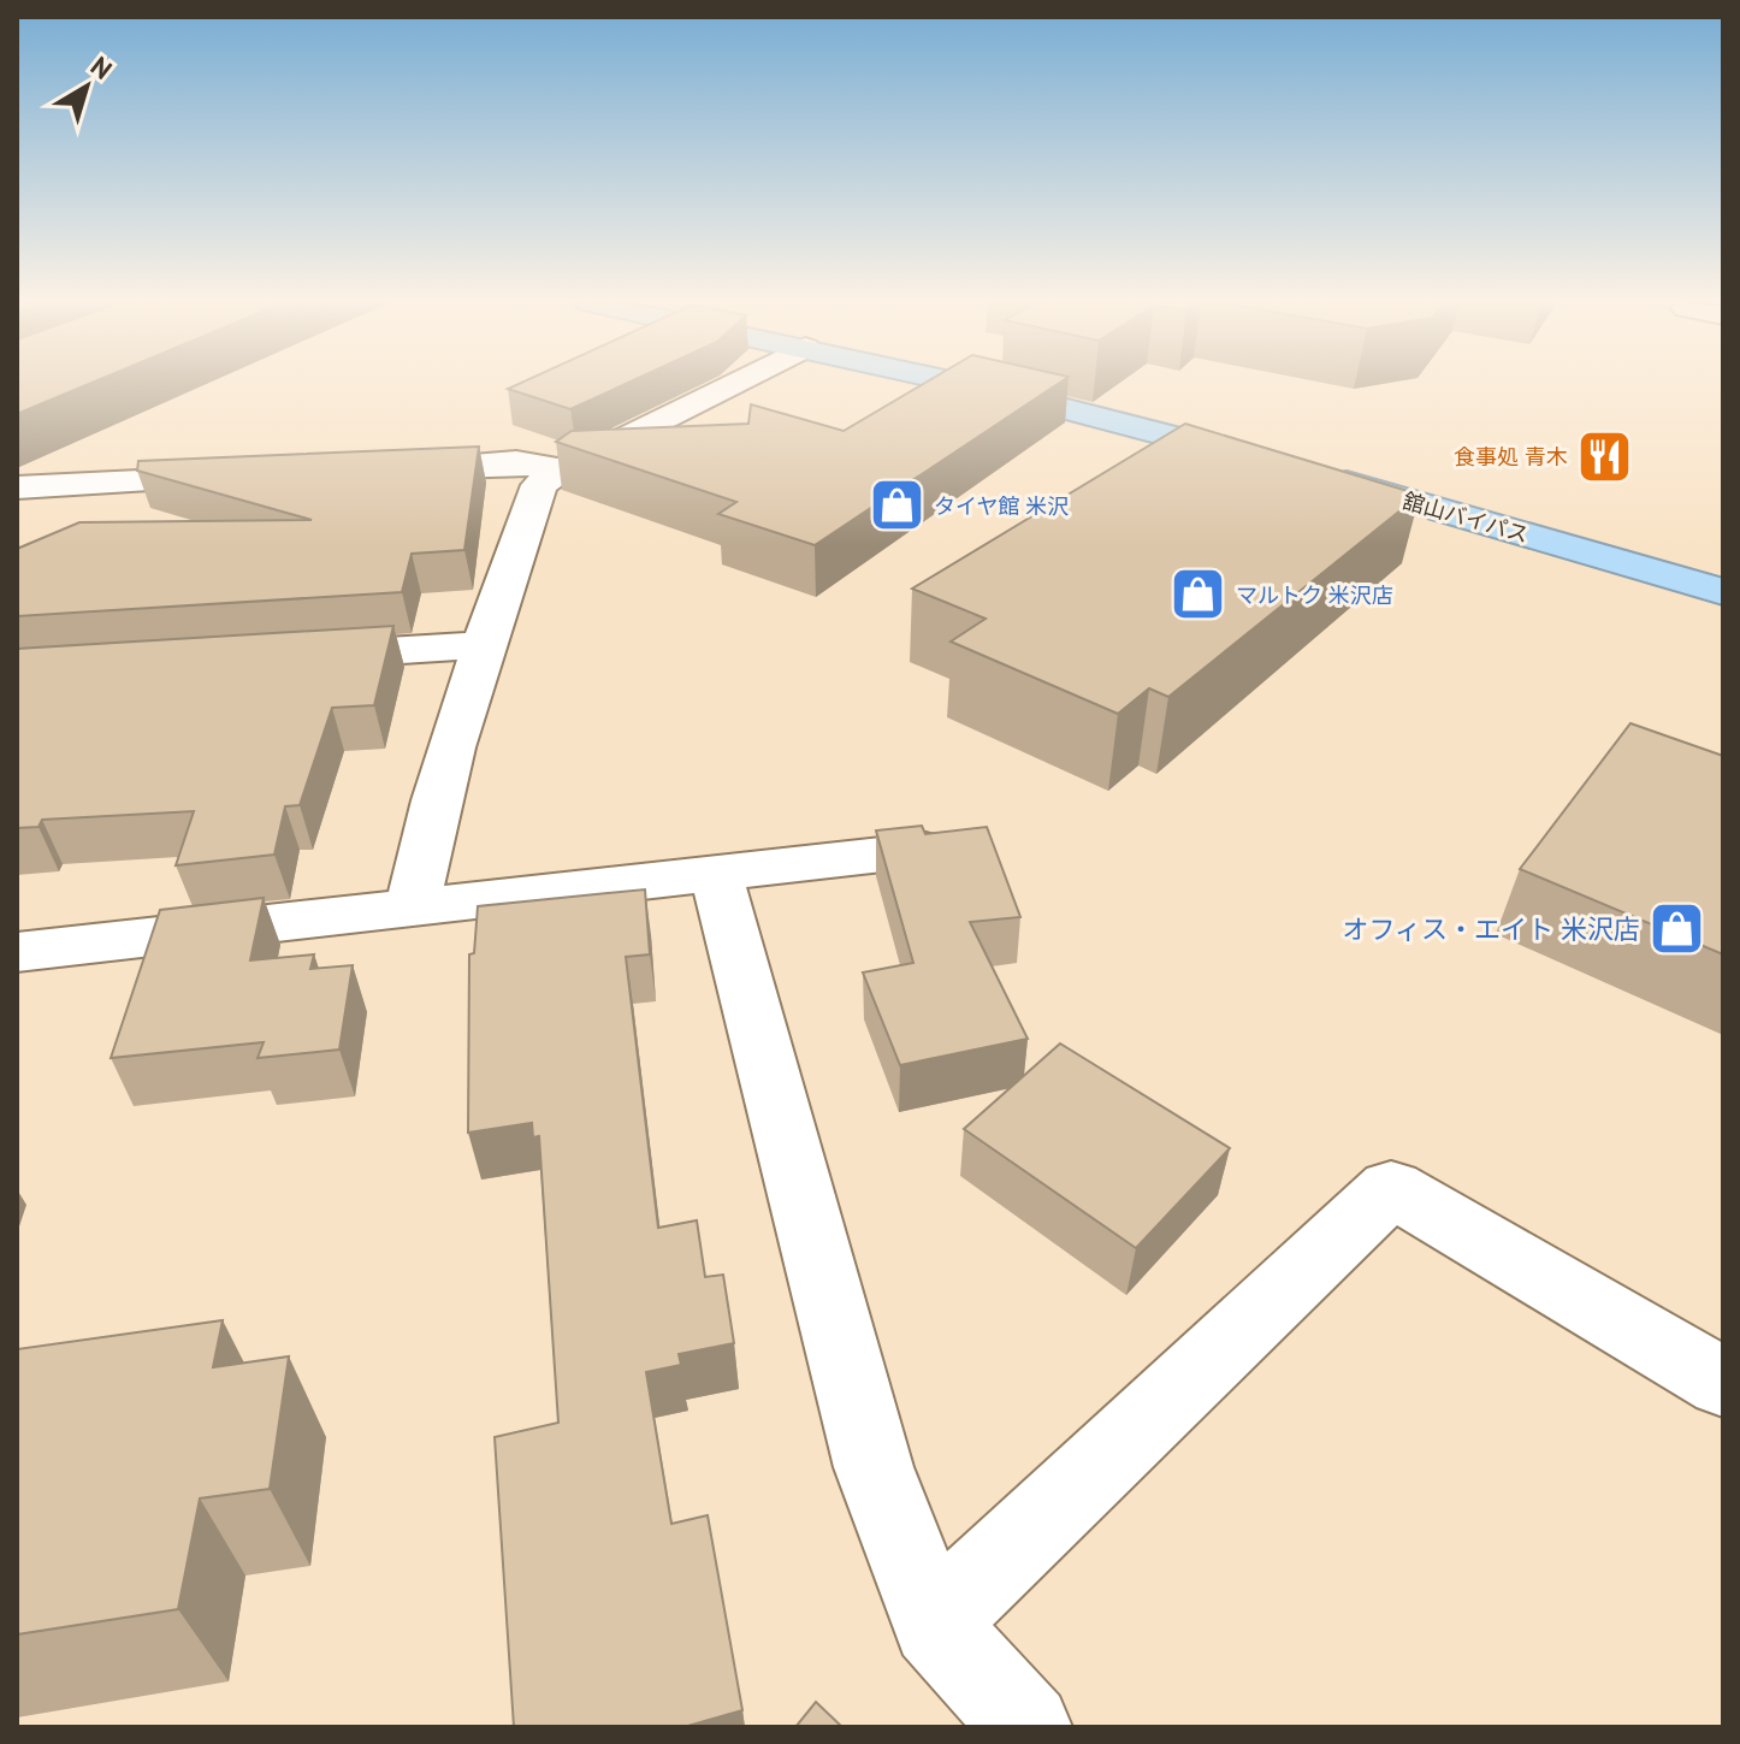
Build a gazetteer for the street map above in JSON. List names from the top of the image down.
{
  "streets": {
    "highway": ["舘山バイパス"]
  },
  "places": {
    "restaurant": ["食事処 青木"],
    "shop": ["タイヤ館 米沢", "マルトク 米沢店", "オフィス・エイト 米沢店"]
  },
  "north": "top right"
}
